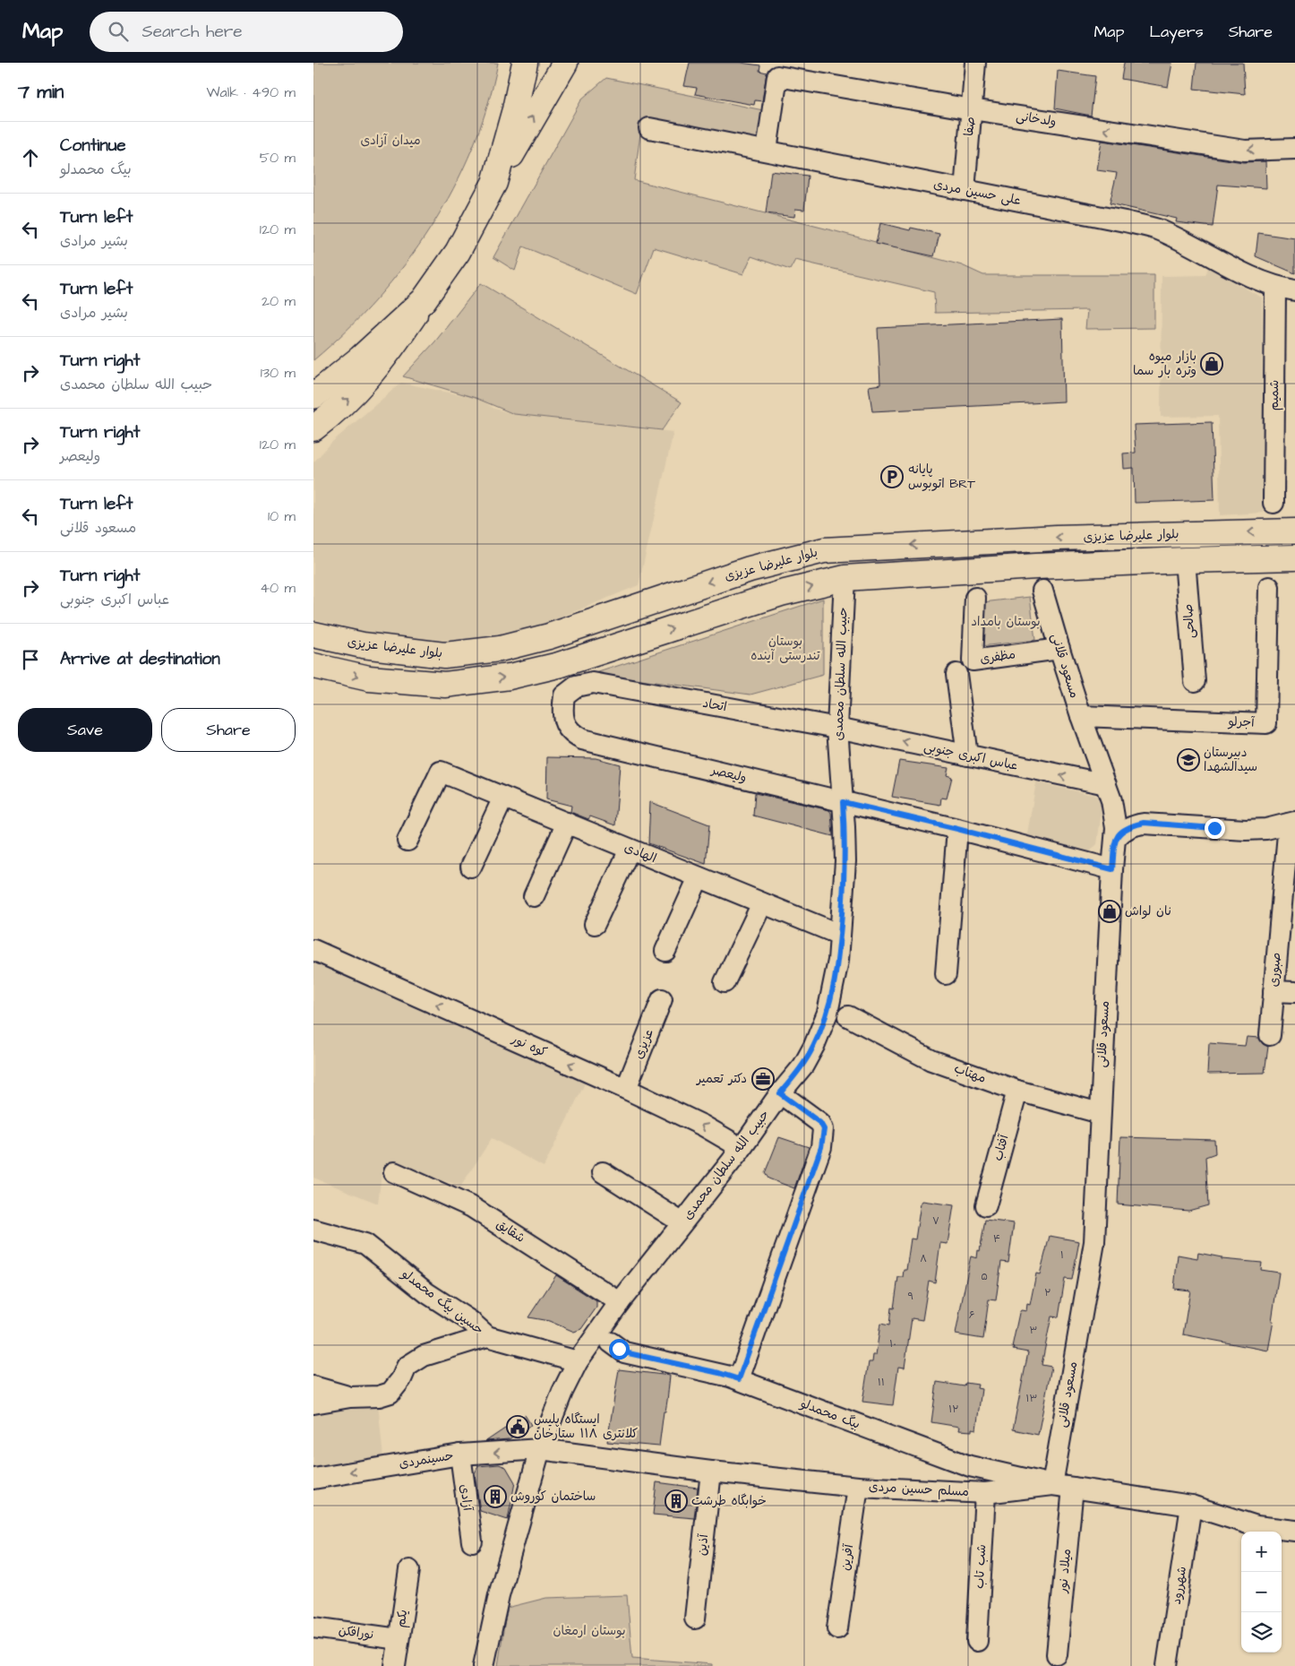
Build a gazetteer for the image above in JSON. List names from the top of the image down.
{
  "streets": {
    "main road": ["بلوار علیرضا عزیزی"],
    "street": [
      "ولدخانی",
      "صفا",
      "علی حسین مردی",
      "شمیم",
      "صالحی",
      "مظفری",
      "مسعود قلانی",
      "حبیب الله سلطان محمدی",
      "اتحاد",
      "آجرلو",
      "عباس اکبری جنوبی",
      "ولیعصر",
      "الهادی",
      "صبوری",
      "عزیزی",
      "کوه نور",
      "مهتاب",
      "آفتاب",
      "شقایق",
      "حسین بیگ محمدلو",
      "بیگ محمدلو",
      "حسینمردی",
      "مسلم حسین مردی",
      "آزادی",
      "آذین",
      "آفرین",
      "شب تاب",
      "میلاد نور",
      "شهررود",
      "یکم",
      "نورافکن"
    ]
  },
  "crossings": [
    ["ولدخانی", "صفا"],
    ["ولدخانی", "علی حسین مردی"],
    ["صفا", "علی حسین مردی"],
    ["علی حسین مردی", "شمیم"],
    ["بلوار علیرضا عزیزی", "صالحی"],
    ["بلوار علیرضا عزیزی", "حبیب الله سلطان محمدی"],
    ["مظفری", "مسعود قلانی"],
    ["مسعود قلانی", "آجرلو"],
    ["مسعود قلانی", "عباس اکبری جنوبی"],
    ["مسعود قلانی", "ولیعصر"],
    ["مسعود قلانی", "مهتاب"],
    ["مسعود قلانی", "بیگ محمدلو"],
    ["مسعود قلانی", "مسلم حسین مردی"],
    ["حبیب الله سلطان محمدی", "اتحاد"],
    ["حبیب الله سلطان محمدی", "عباس اکبری جنوبی"],
    ["حبیب الله سلطان محمدی", "ولیعصر"],
    ["حبیب الله سلطان محمدی", "الهادی"],
    ["حبیب الله سلطان محمدی", "کوه نور"],
    ["حبیب الله سلطان محمدی", "شقایق"],
    ["حبیب الله سلطان محمدی", "حسین بیگ محمدلو"],
    ["حبیب الله سلطان محمدی", "حسینمردی"],
    ["حبیب الله سلطان محمدی", "مسلم حسین مردی"],
    ["اتحاد", "عباس اکبری جنوبی"],
    ["اتحاد", "ولیعصر"],
    ["عزیزی", "کوه نور"],
    ["مهتاب", "آفتاب"],
    ["بیگ محمدلو", "مسلم حسین مردی"],
    ["حسینمردی", "مسلم حسین مردی"],
    ["حسینمردی", "آزادی"],
    ["مسلم حسین مردی", "آذین"],
    ["مسلم حسین مردی", "آفرین"],
    ["مسلم حسین مردی", "شب تاب"],
    ["مسلم حسین مردی", "میلاد نور"],
    ["مسلم حسین مردی", "شهررود"],
    ["یکم", "نورافکن"]
  ],
  "one_way": ["ولدخانی", "عباس اکبری جنوبی", "کوه نور"],
  "parks": [
    "میدان آزادی",
    "بوستان بامداد",
    "بوستان تندرستی آینده",
    "بوستان ارمغان"
  ],
  "places": {
    "shop": ["بازار میوه وتره بار سما", "نان لواش"],
    "parking": ["پایانه اتوبوس BRT"],
    "school or university": ["دبيرستان سیدالشهدا"],
    "office": ["دکتر تعمیر"],
    "public building": ["ایستگاه پلیس کلانتری ۱۱۸ ستارخان"],
    "building": ["ساختمان کوروش", "خوابگاه طرشت"]
  },
  "house_numbers": [
    "۷",
    "۴",
    "۱",
    "۸",
    "۵",
    "۲",
    "۹",
    "۶",
    "۳",
    "۱۰",
    "۱۱",
    "۱۳",
    "۱۲"
  ],
  "page": {
    "header": "Map",
    "search": "Search here",
    "nav": ["Map", "Layers", "Share"],
    "heading": ["7 min", "Walk · 490 m"],
    "list": [
      ["Continue", "بیگ محمدلو", "50 m"],
      ["Turn left", "بشیر مرادی", "120 m"],
      ["Turn left", "بشیر مرادی", "20 m"],
      ["Turn right", "حبیب الله سلطان محمدی", "130 m"],
      ["Turn right", "ولیعصر", "120 m"],
      ["Turn left", "مسعود قلانی", "10 m"],
      ["Turn right", "عباس اکبری جنوبی", "40 m"],
      "Arrive at destination"
    ],
    "buttons": ["Save", "Share"],
    "map_buttons": ["+", "−"]
  }
}
